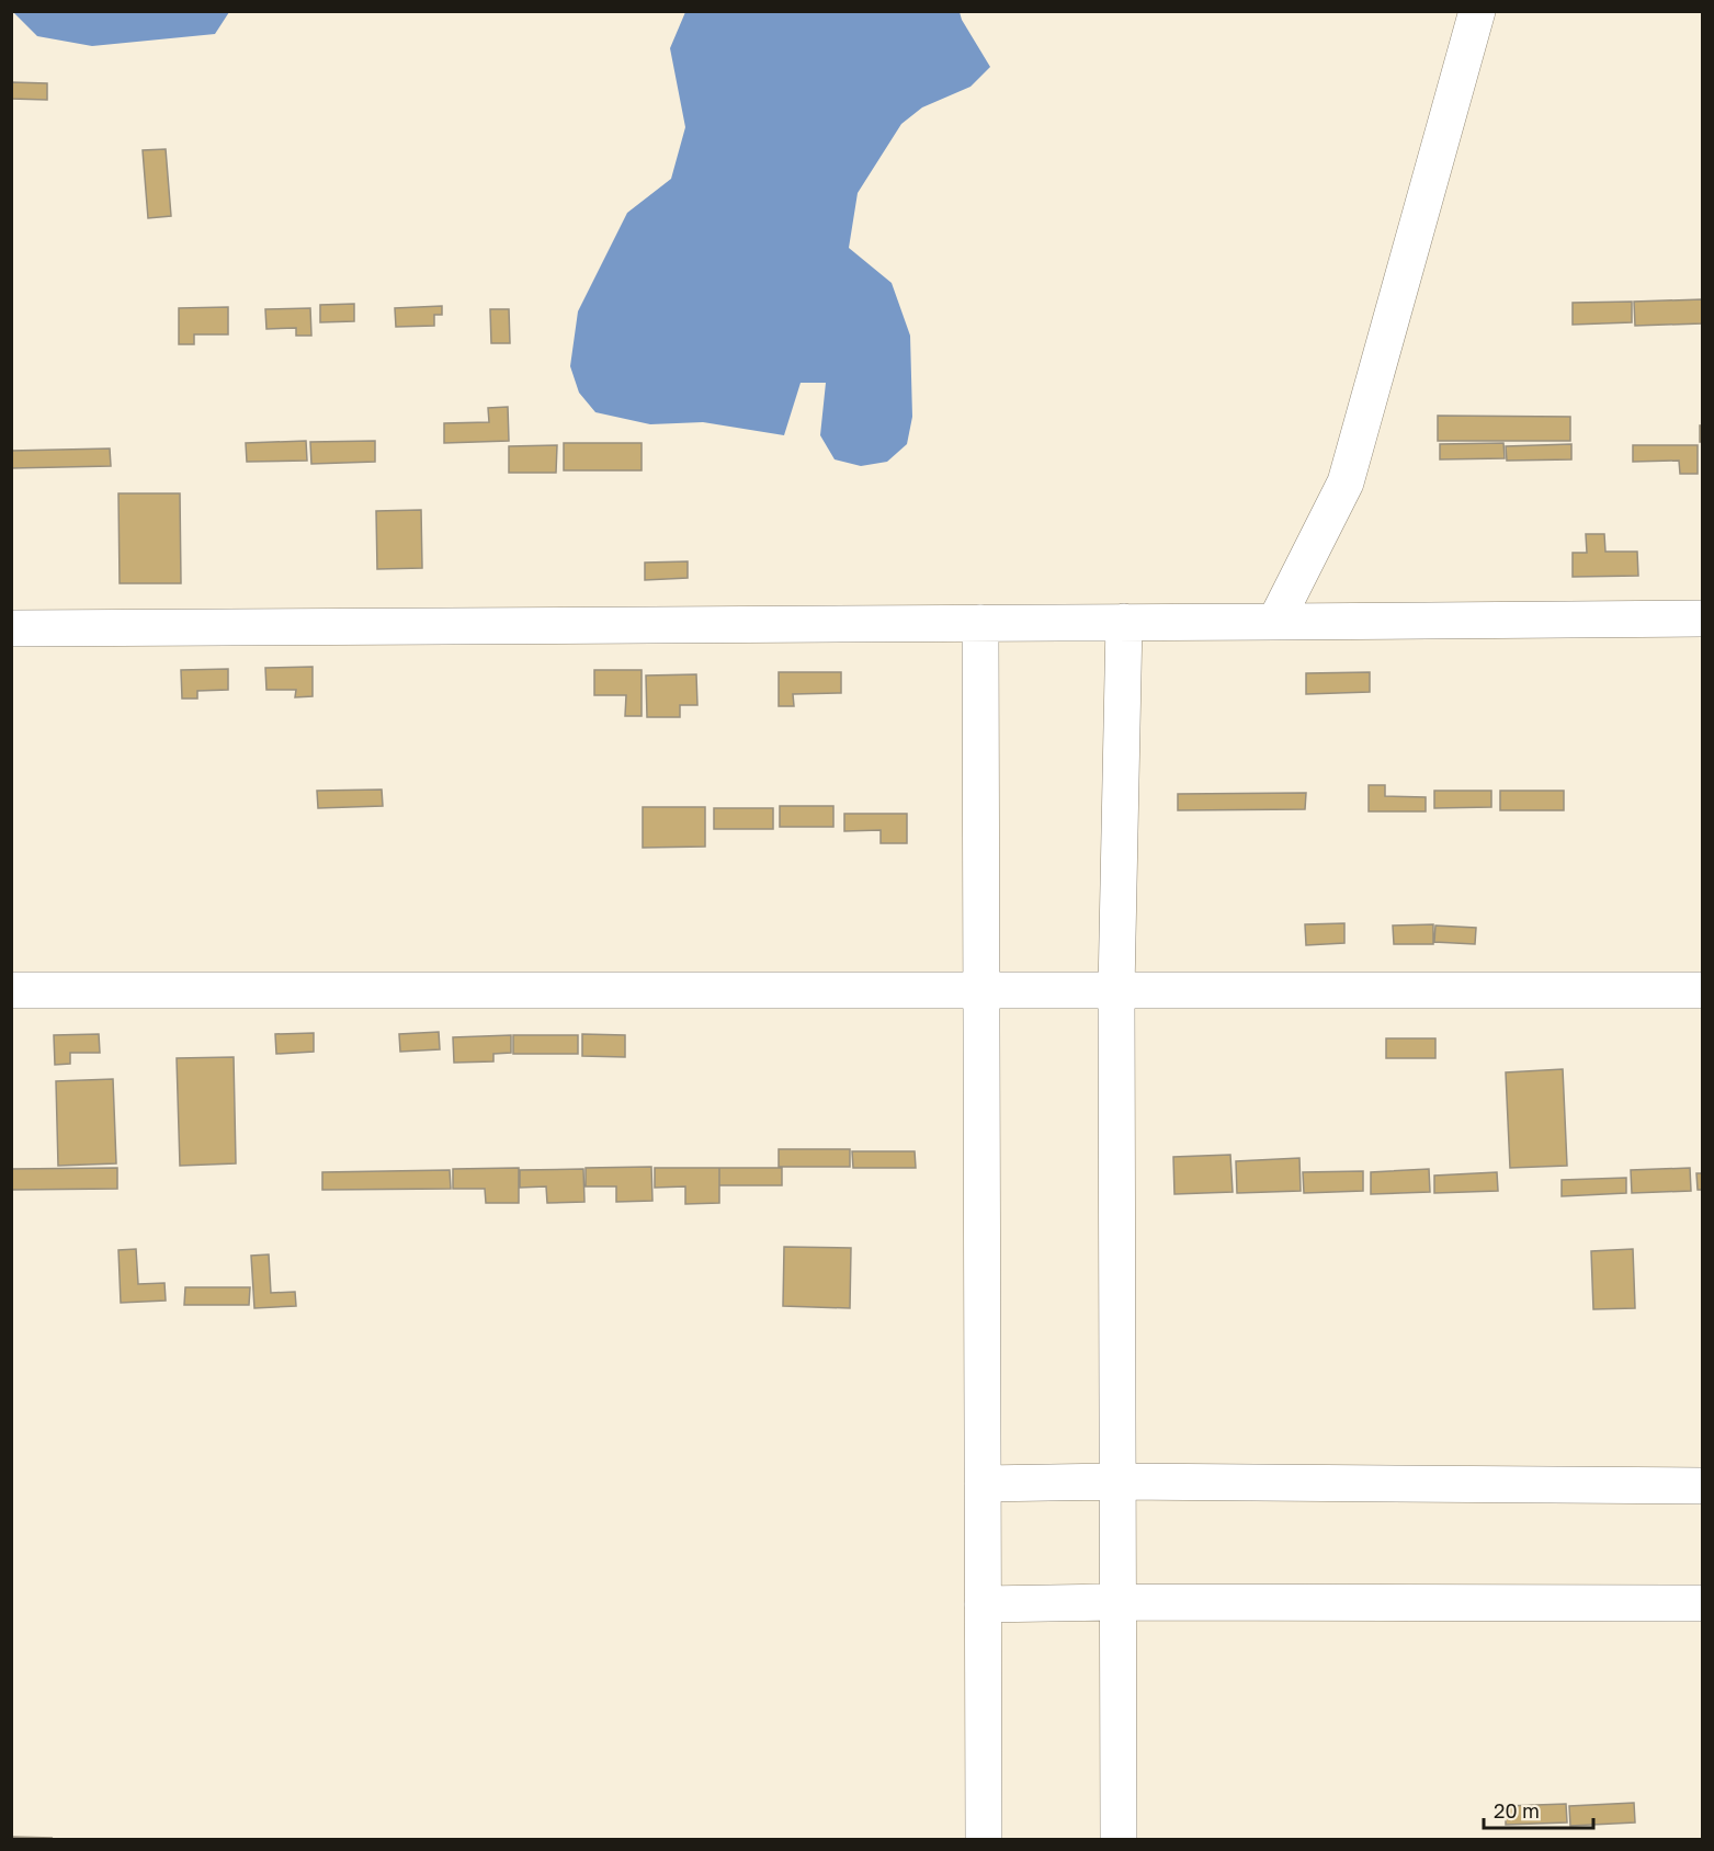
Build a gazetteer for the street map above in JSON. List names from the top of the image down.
{
  "scale_bar": "20 m"
}
